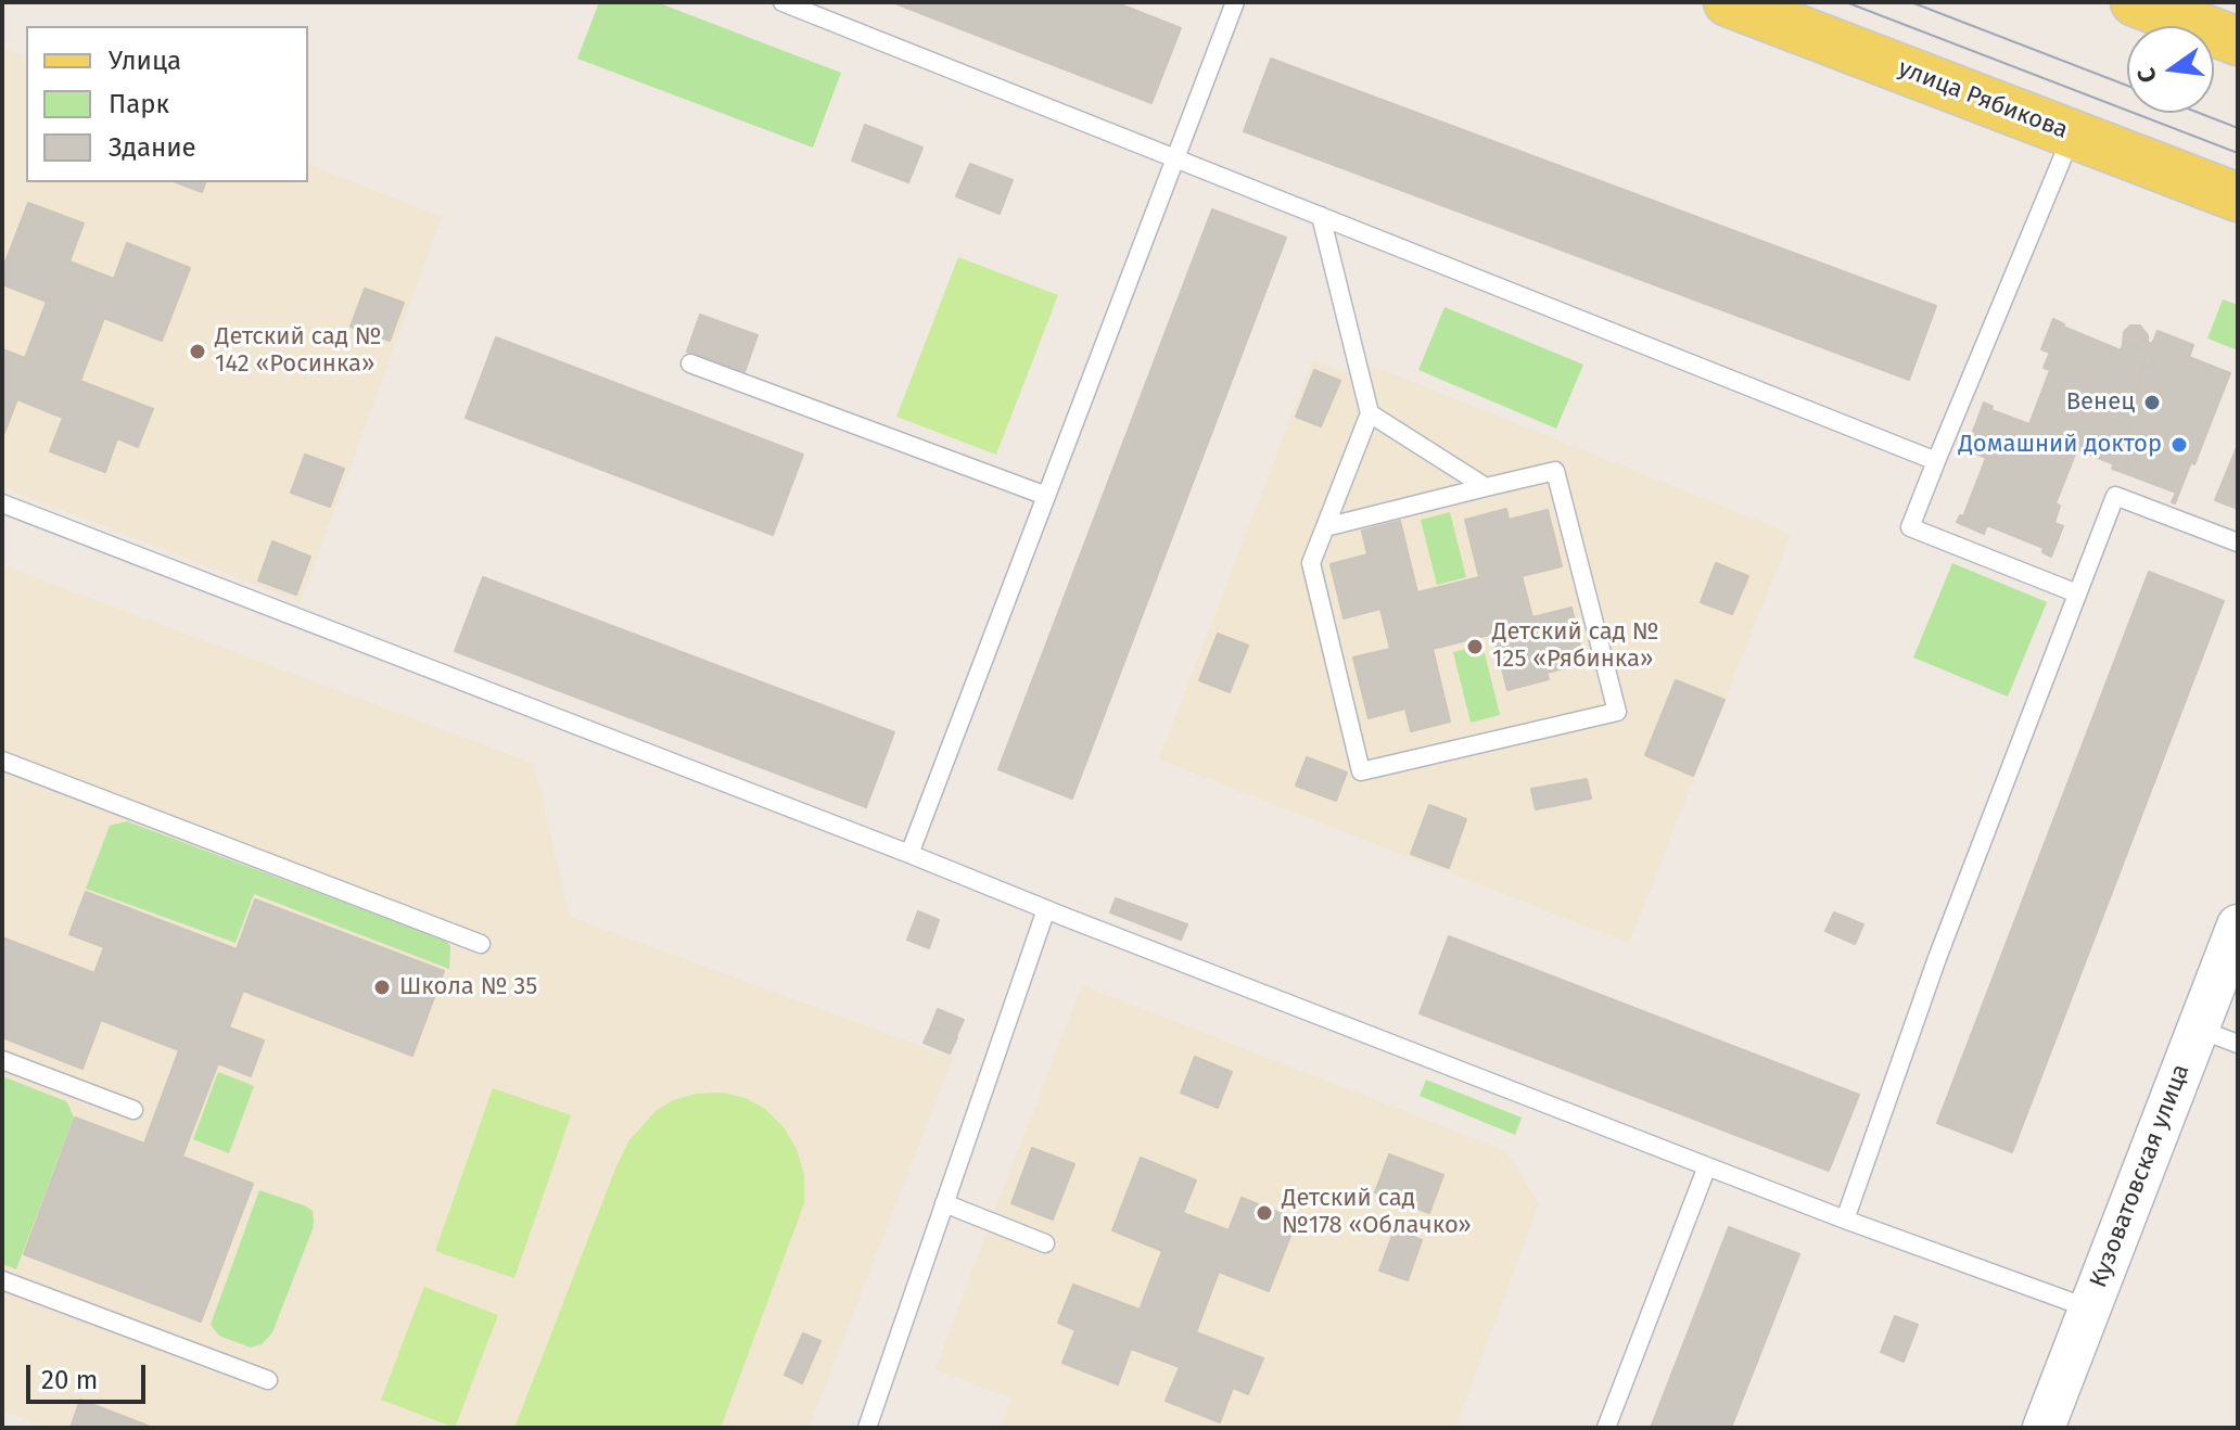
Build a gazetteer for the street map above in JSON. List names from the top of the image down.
{
  "streets": {
    "main road": ["улица Рябикова"],
    "street": ["Кузоватовская улица"]
  },
  "places": [
    "Детский сад № 142 «Росинка»",
    "Венец",
    "Домашний доктор",
    "Детский сад № 125 «Рябинка»",
    "Школа № 35",
    "Детский сад №178 «Облачко»"
  ],
  "legend": ["Улица", "Парк", "Здание"],
  "scale_bar": "20 m",
  "north": "left"
}
